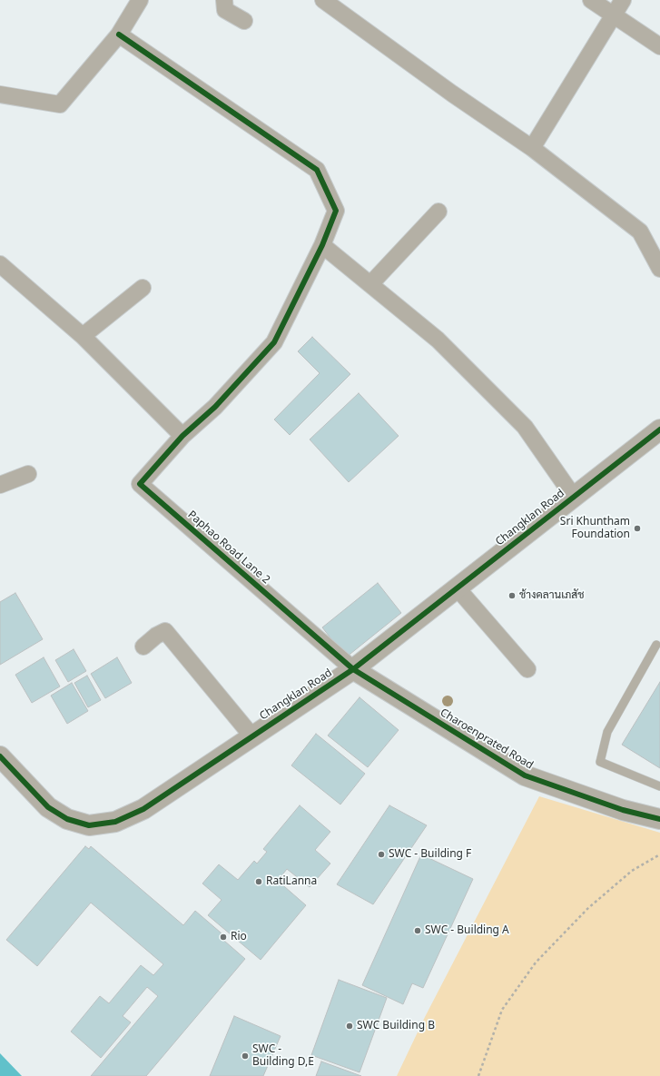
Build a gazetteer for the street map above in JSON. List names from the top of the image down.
{
  "streets": {
    "street": ["Changklan Road", "Paphao Road Lane 2", "Charoenprated Road"]
  },
  "crossings": [
    ["Changklan Road", "Paphao Road Lane 2"],
    ["Changklan Road", "Charoenprated Road"],
    ["Paphao Road Lane 2", "Charoenprated Road"]
  ],
  "places": [
    "Sri Khuntham Foundation",
    "ช้างคลานเภสัช",
    "SWC - Building F",
    "RatiLanna",
    "SWC - Building A",
    "Rio",
    "SWC Building B",
    "SWC - Building D,E"
  ]
}
